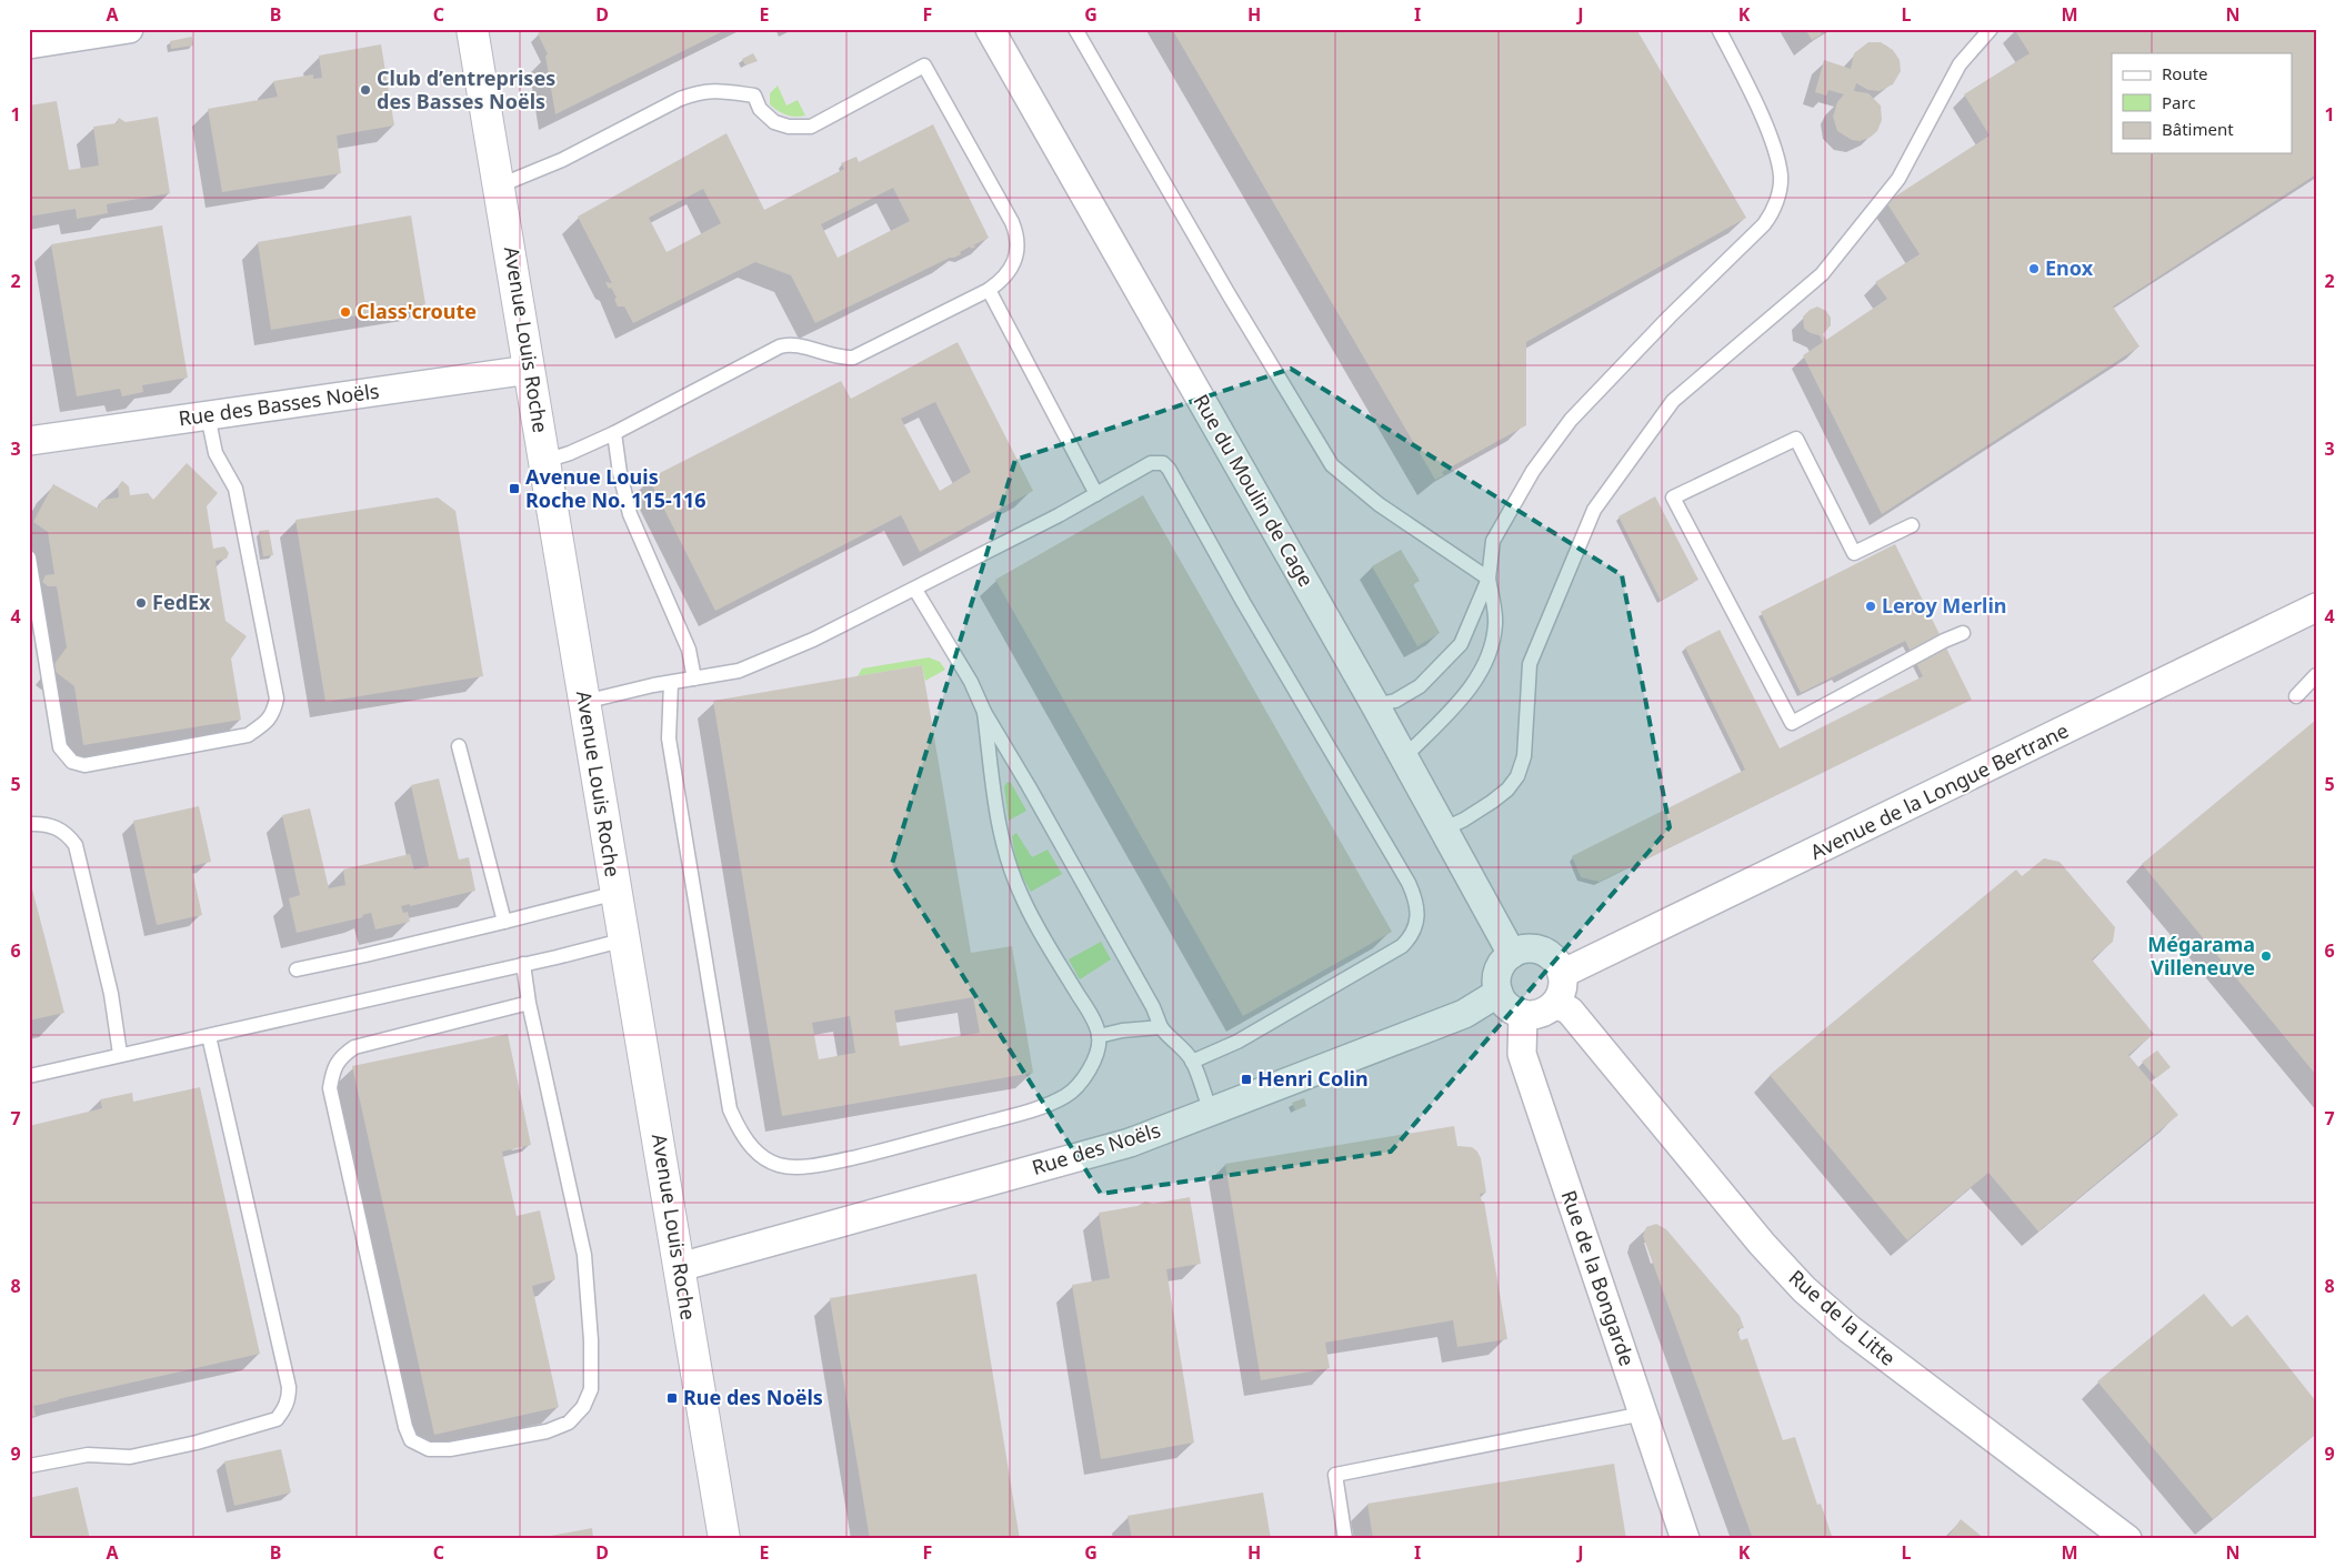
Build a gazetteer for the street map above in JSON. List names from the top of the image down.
{
  "streets": {
    "main road": ["Avenue Louis Roche"],
    "street": [
      "Rue des Basses Noëls",
      "Rue du Moulin de Cage",
      "Avenue de la Longue Bertrane",
      "Rue des Noëls",
      "Rue de la Bongarde",
      "Rue de la Litte"
    ]
  },
  "crossings": [
    ["Avenue Louis Roche", "Rue des Basses Noëls"],
    ["Avenue Louis Roche", "Rue des Noëls"],
    ["Rue du Moulin de Cage", "Avenue de la Longue Bertrane"],
    ["Rue du Moulin de Cage", "Rue des Noëls"],
    ["Rue du Moulin de Cage", "Rue de la Bongarde"],
    ["Rue du Moulin de Cage", "Rue de la Litte"],
    ["Avenue de la Longue Bertrane", "Rue des Noëls"],
    ["Avenue de la Longue Bertrane", "Rue de la Bongarde"],
    ["Avenue de la Longue Bertrane", "Rue de la Litte"],
    ["Rue des Noëls", "Rue de la Bongarde"],
    ["Rue des Noëls", "Rue de la Litte"],
    ["Rue de la Bongarde", "Rue de la Litte"]
  ],
  "places": {
    "other": [
      "Club d’entreprises des Basses Noëls",
      "Enox",
      "Class'croute",
      "FedEx",
      "Leroy Merlin",
      "Mégarama Villeneuve"
    ],
    "transit": ["Avenue Louis Roche No. 115-116", "Henri Colin", "Rue des Noëls"]
  },
  "legend": ["Route", "Parc", "Bâtiment"],
  "grid": {
    "columns": [
      "A",
      "B",
      "C",
      "D",
      "E",
      "F",
      "G",
      "H",
      "I",
      "J",
      "K",
      "L",
      "M",
      "N"
    ],
    "rows": [
      "1",
      "2",
      "3",
      "4",
      "5",
      "6",
      "7",
      "8",
      "9"
    ]
  }
}
